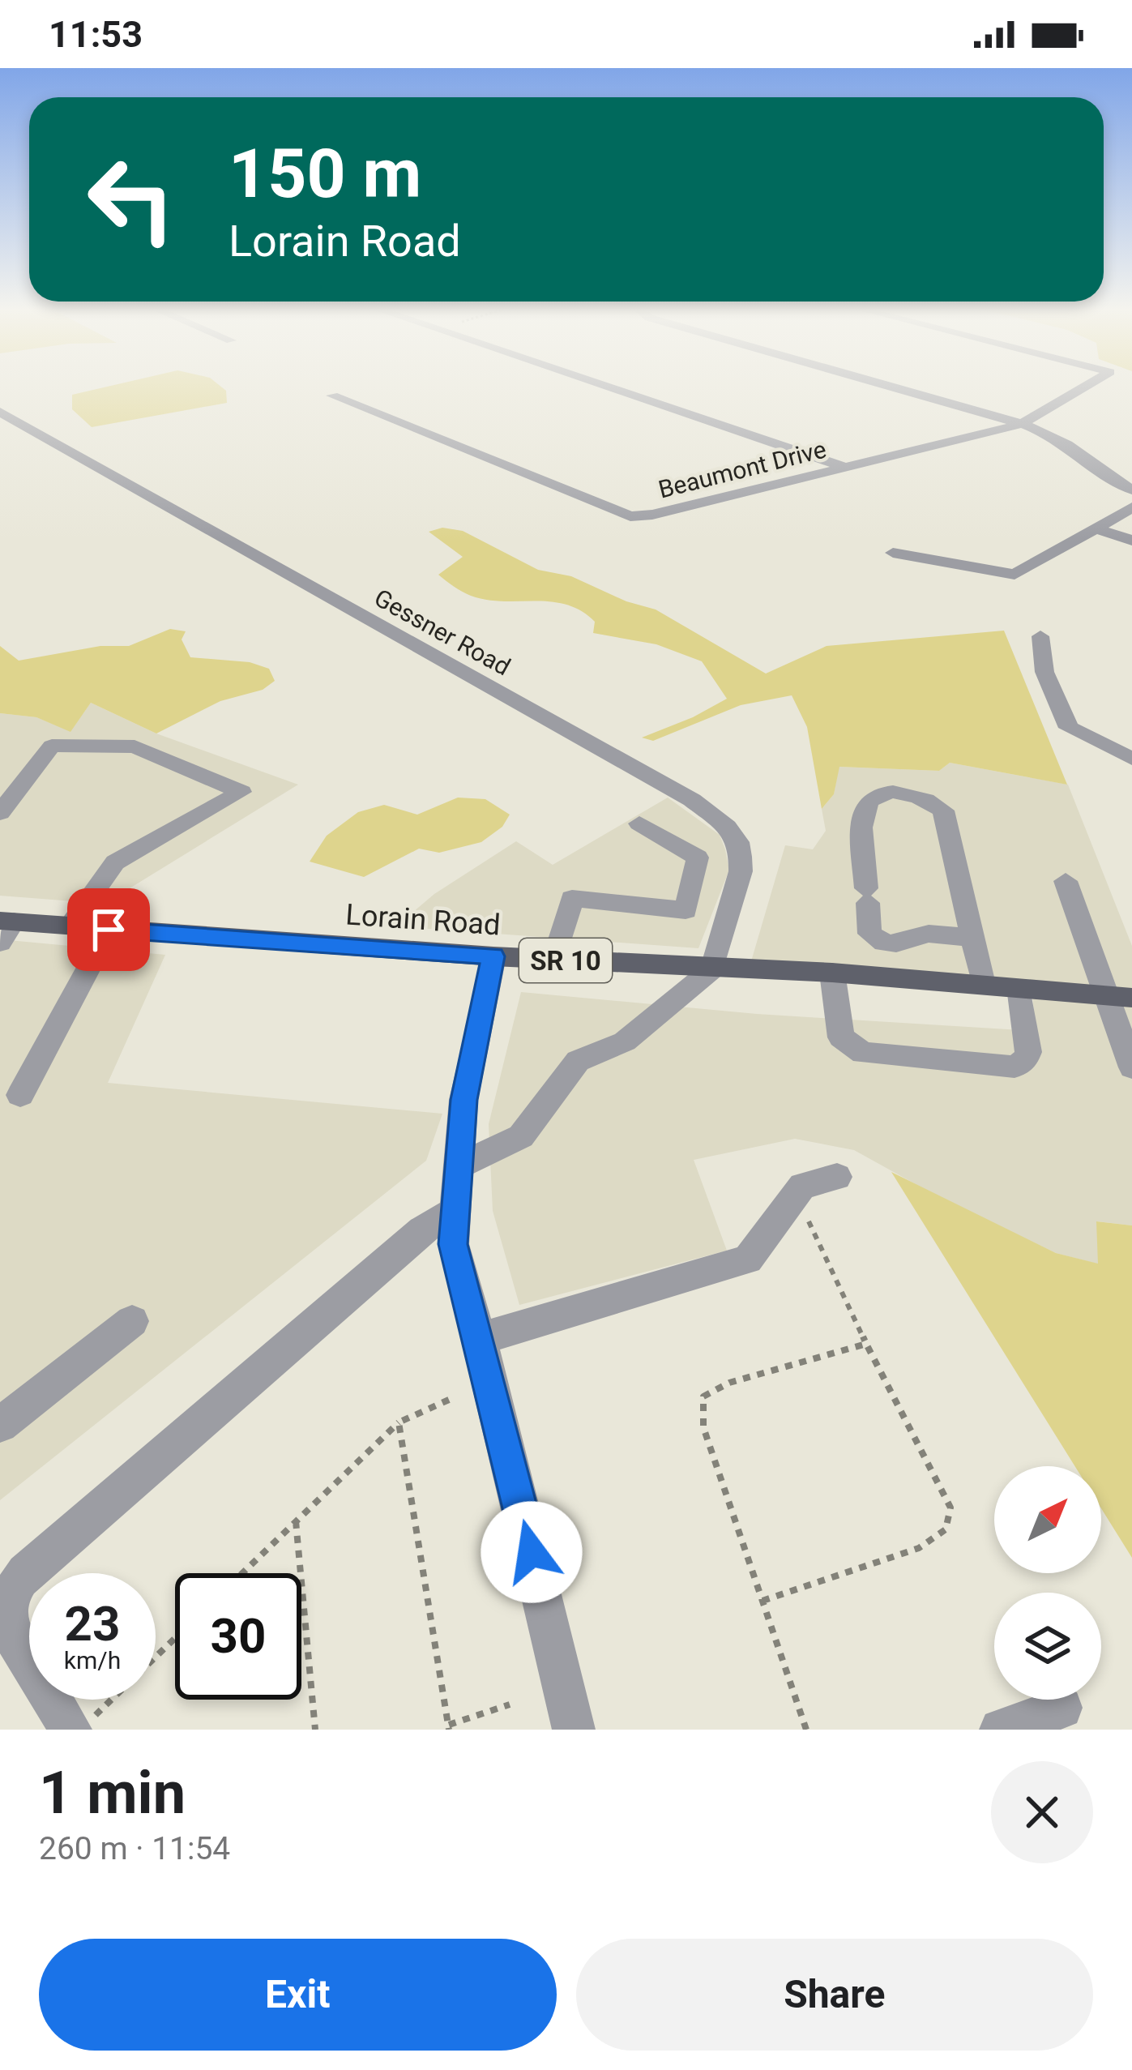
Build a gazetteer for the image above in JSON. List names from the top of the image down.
{
  "streets": {
    "main road": ["Lorain Road", "SR 10"],
    "street": ["Beaumont Drive", "Gessner Road"]
  },
  "crossings": [
    ["Gessner Road", "Lorain Road"]
  ],
  "north": "top right",
  "page": {
    "status": "11:53",
    "turn": ["150 m", "Lorain Road"],
    "speed": "23 km/h",
    "limit": "30",
    "heading": ["1 min", "260 m · 11:54"],
    "buttons": ["Exit", "Share"]
  }
}
